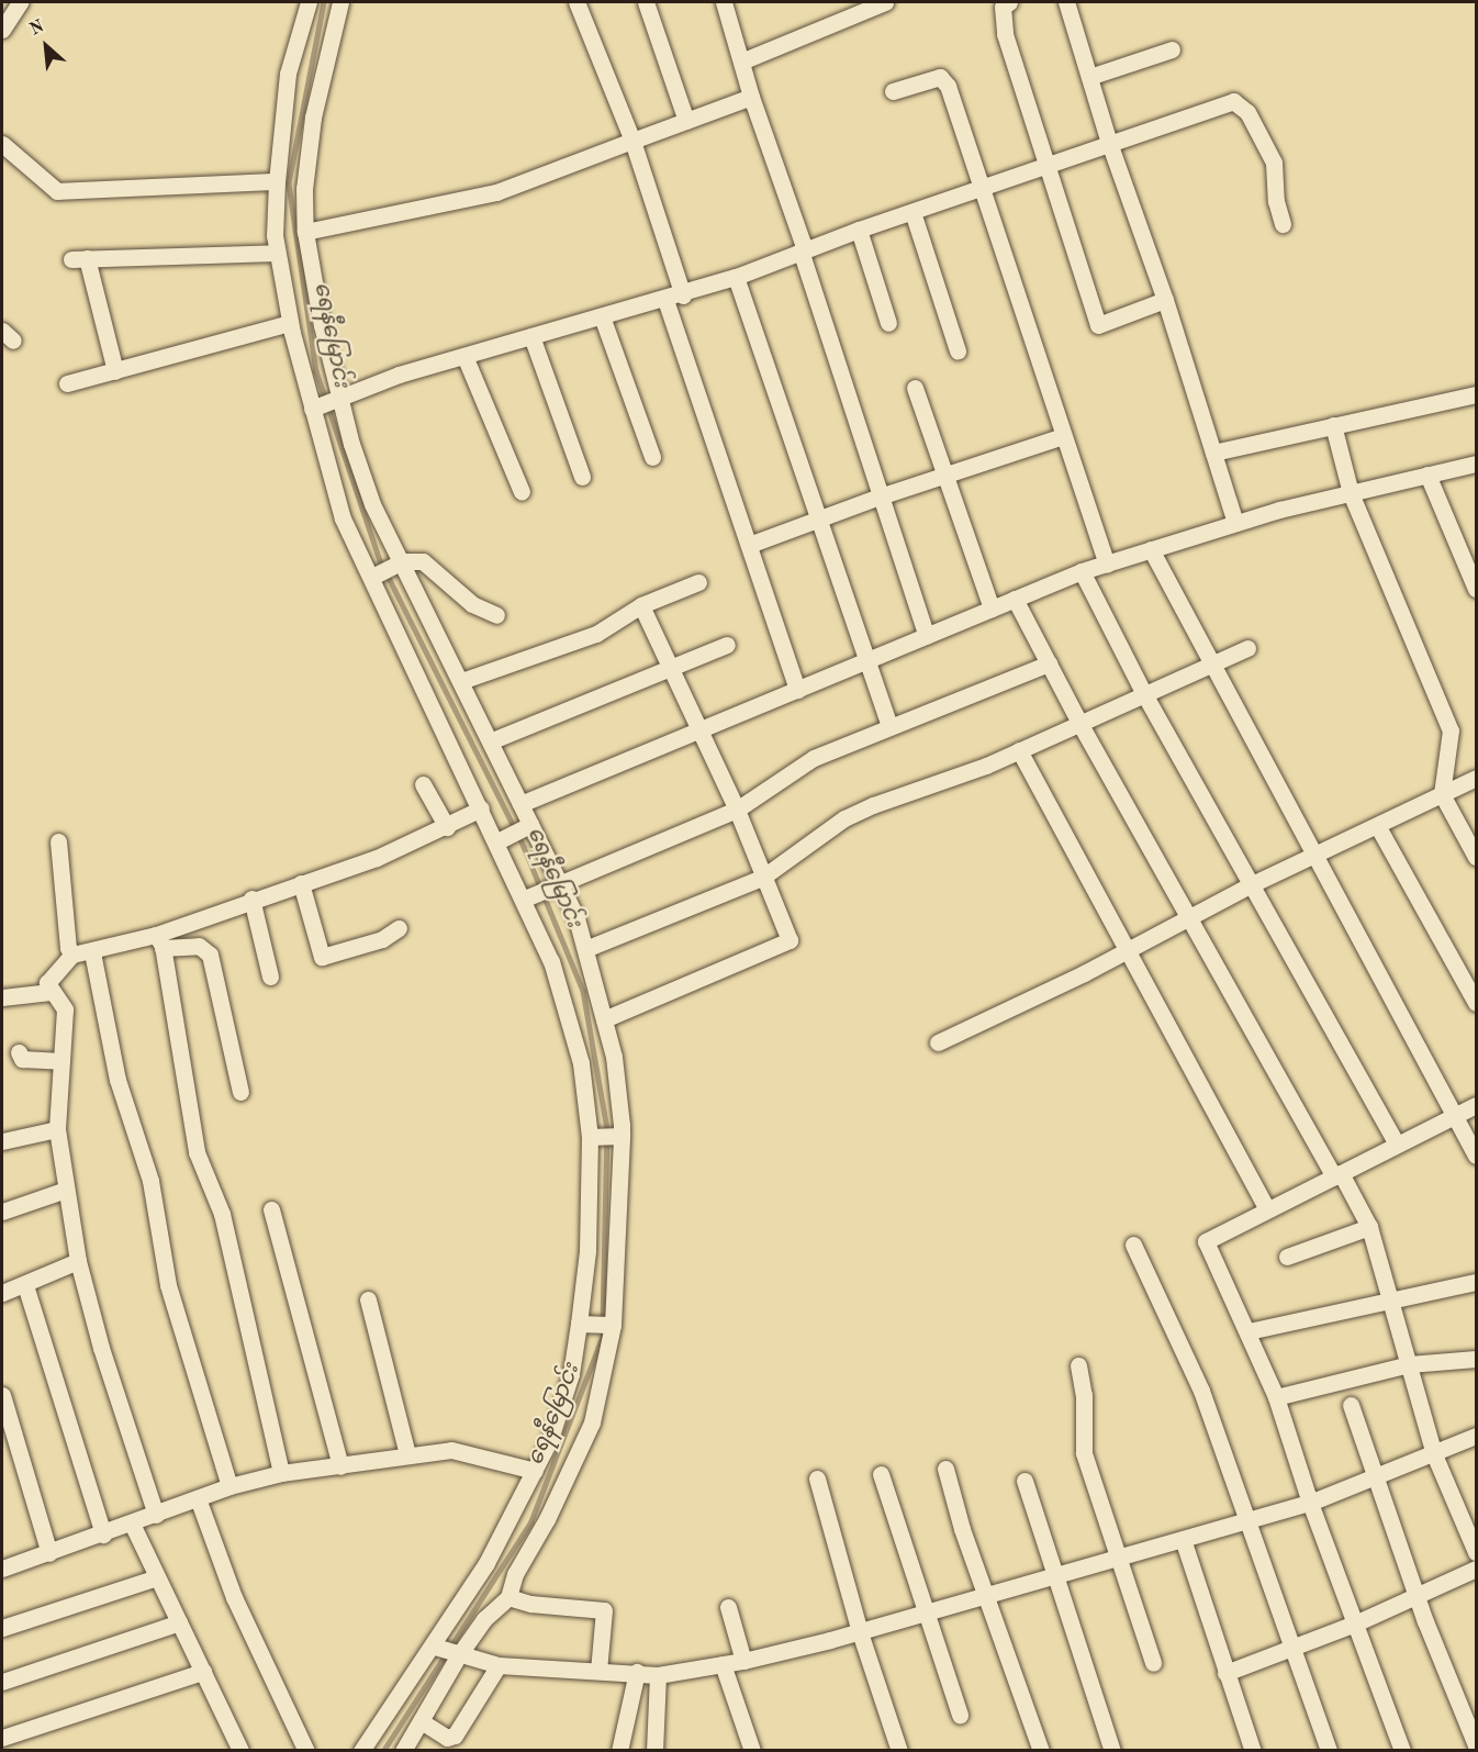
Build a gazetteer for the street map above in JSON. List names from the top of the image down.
{
  "water": ["ရေနီမြောင်း"],
  "north": "top left"
}
